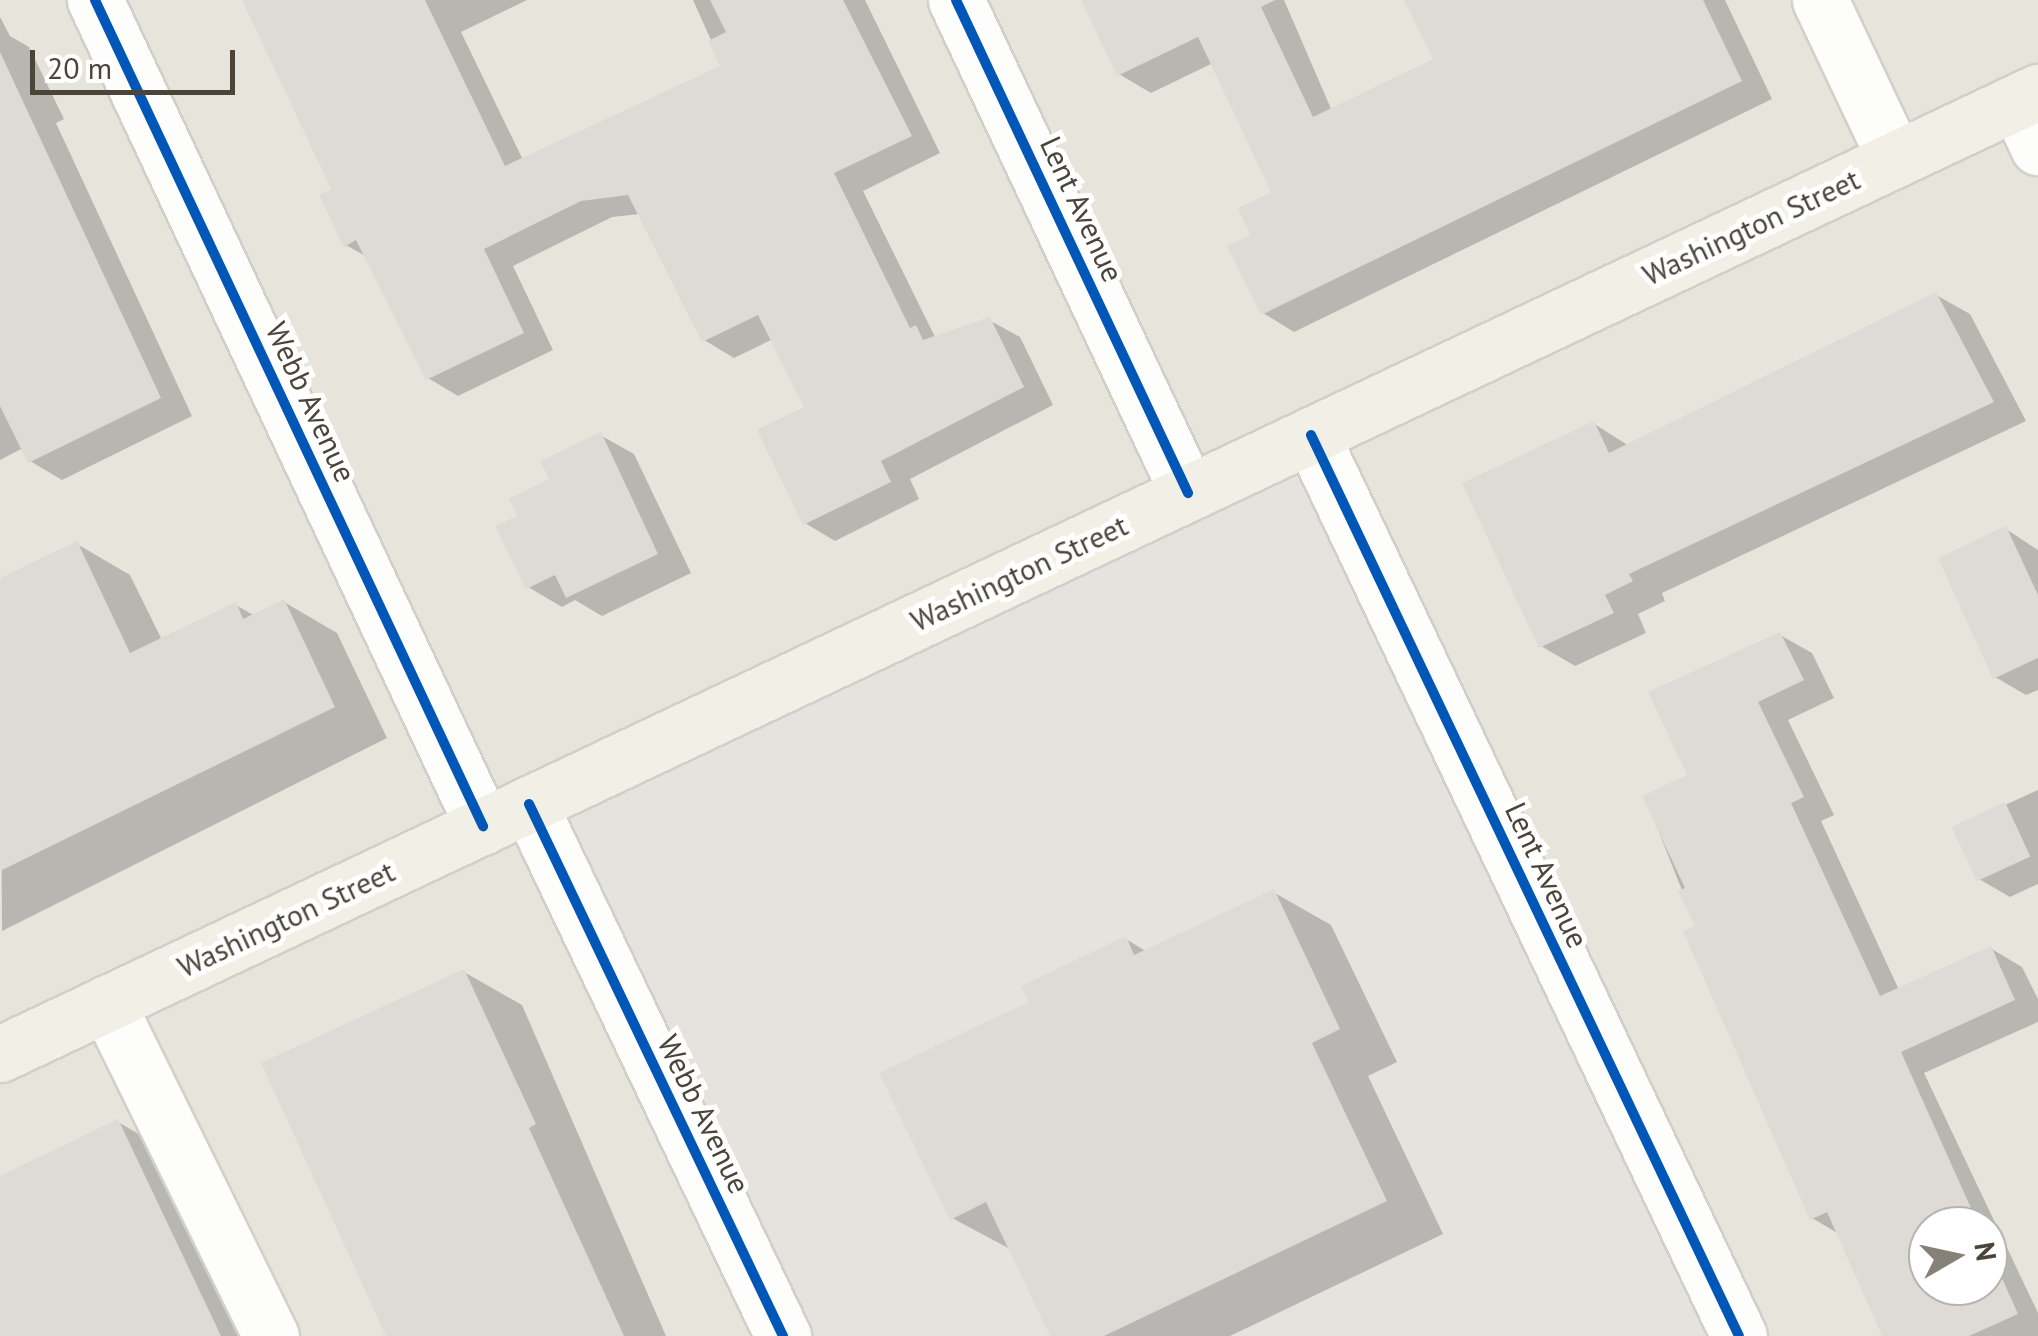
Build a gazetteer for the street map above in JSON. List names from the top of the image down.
{
  "streets": {
    "main road": ["Washington Street"],
    "street": ["Lent Avenue", "Webb Avenue"]
  },
  "crossings": [
    ["Lent Avenue", "Washington Street"],
    ["Washington Street", "Webb Avenue"]
  ],
  "scale_bar": "20 m",
  "north": "right"
}
